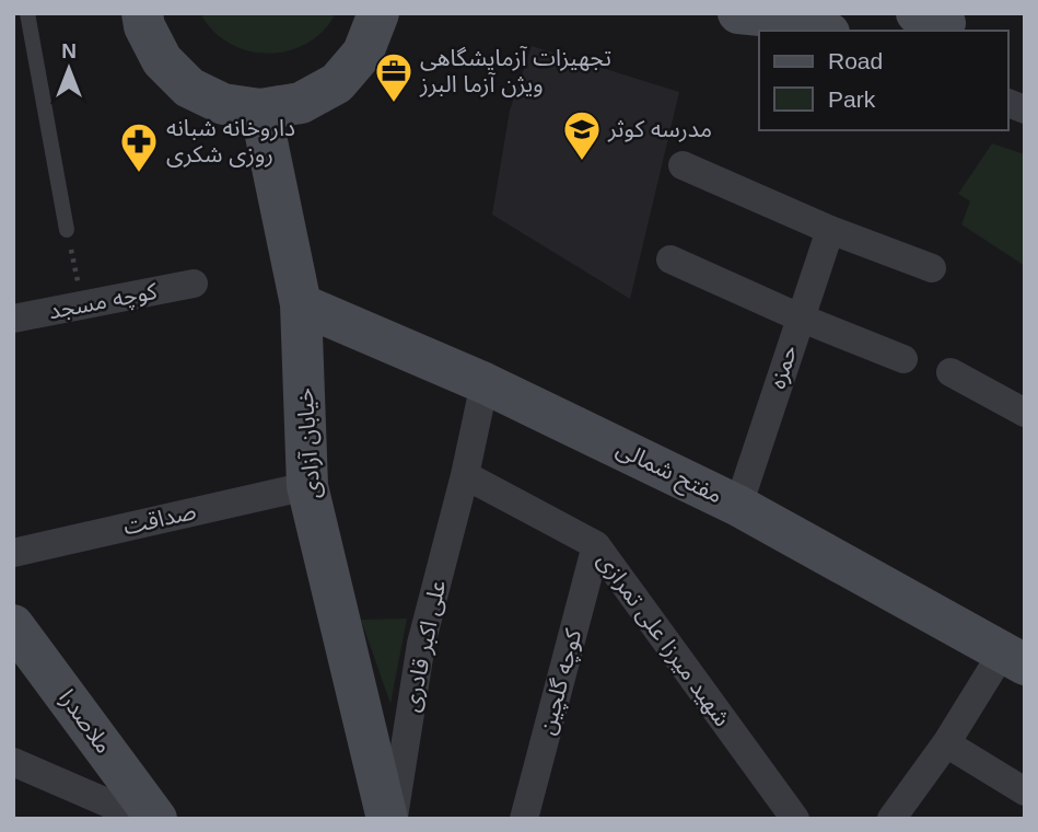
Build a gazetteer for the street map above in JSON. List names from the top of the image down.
{
  "streets": {
    "street": [
      "کوچه مسجد",
      "حمزه",
      "خیابان آزادی",
      "مفتح شمالی",
      "صداقت",
      "شهید میرزا علی تمرازی",
      "علی اکبر قادری",
      "کوچه گلچین",
      "ملاصدرا"
    ]
  },
  "crossings": [
    ["حمزه", "مفتح شمالی"],
    ["خیابان آزادی", "مفتح شمالی"],
    ["خیابان آزادی", "صداقت"],
    ["خیابان آزادی", "علی اکبر قادری"],
    ["شهید میرزا علی تمرازی", "علی اکبر قادری"],
    ["شهید میرزا علی تمرازی", "کوچه گلچین"]
  ],
  "places": {
    "office": ["تجهیزات آزمایشگاهی ویژن آزما البرز"],
    "school or university": ["مدرسه کوثر"],
    "pharmacy": ["داروخانه شبانه روزی شکری"]
  },
  "legend": ["Road", "Park"],
  "north": "top"
}
